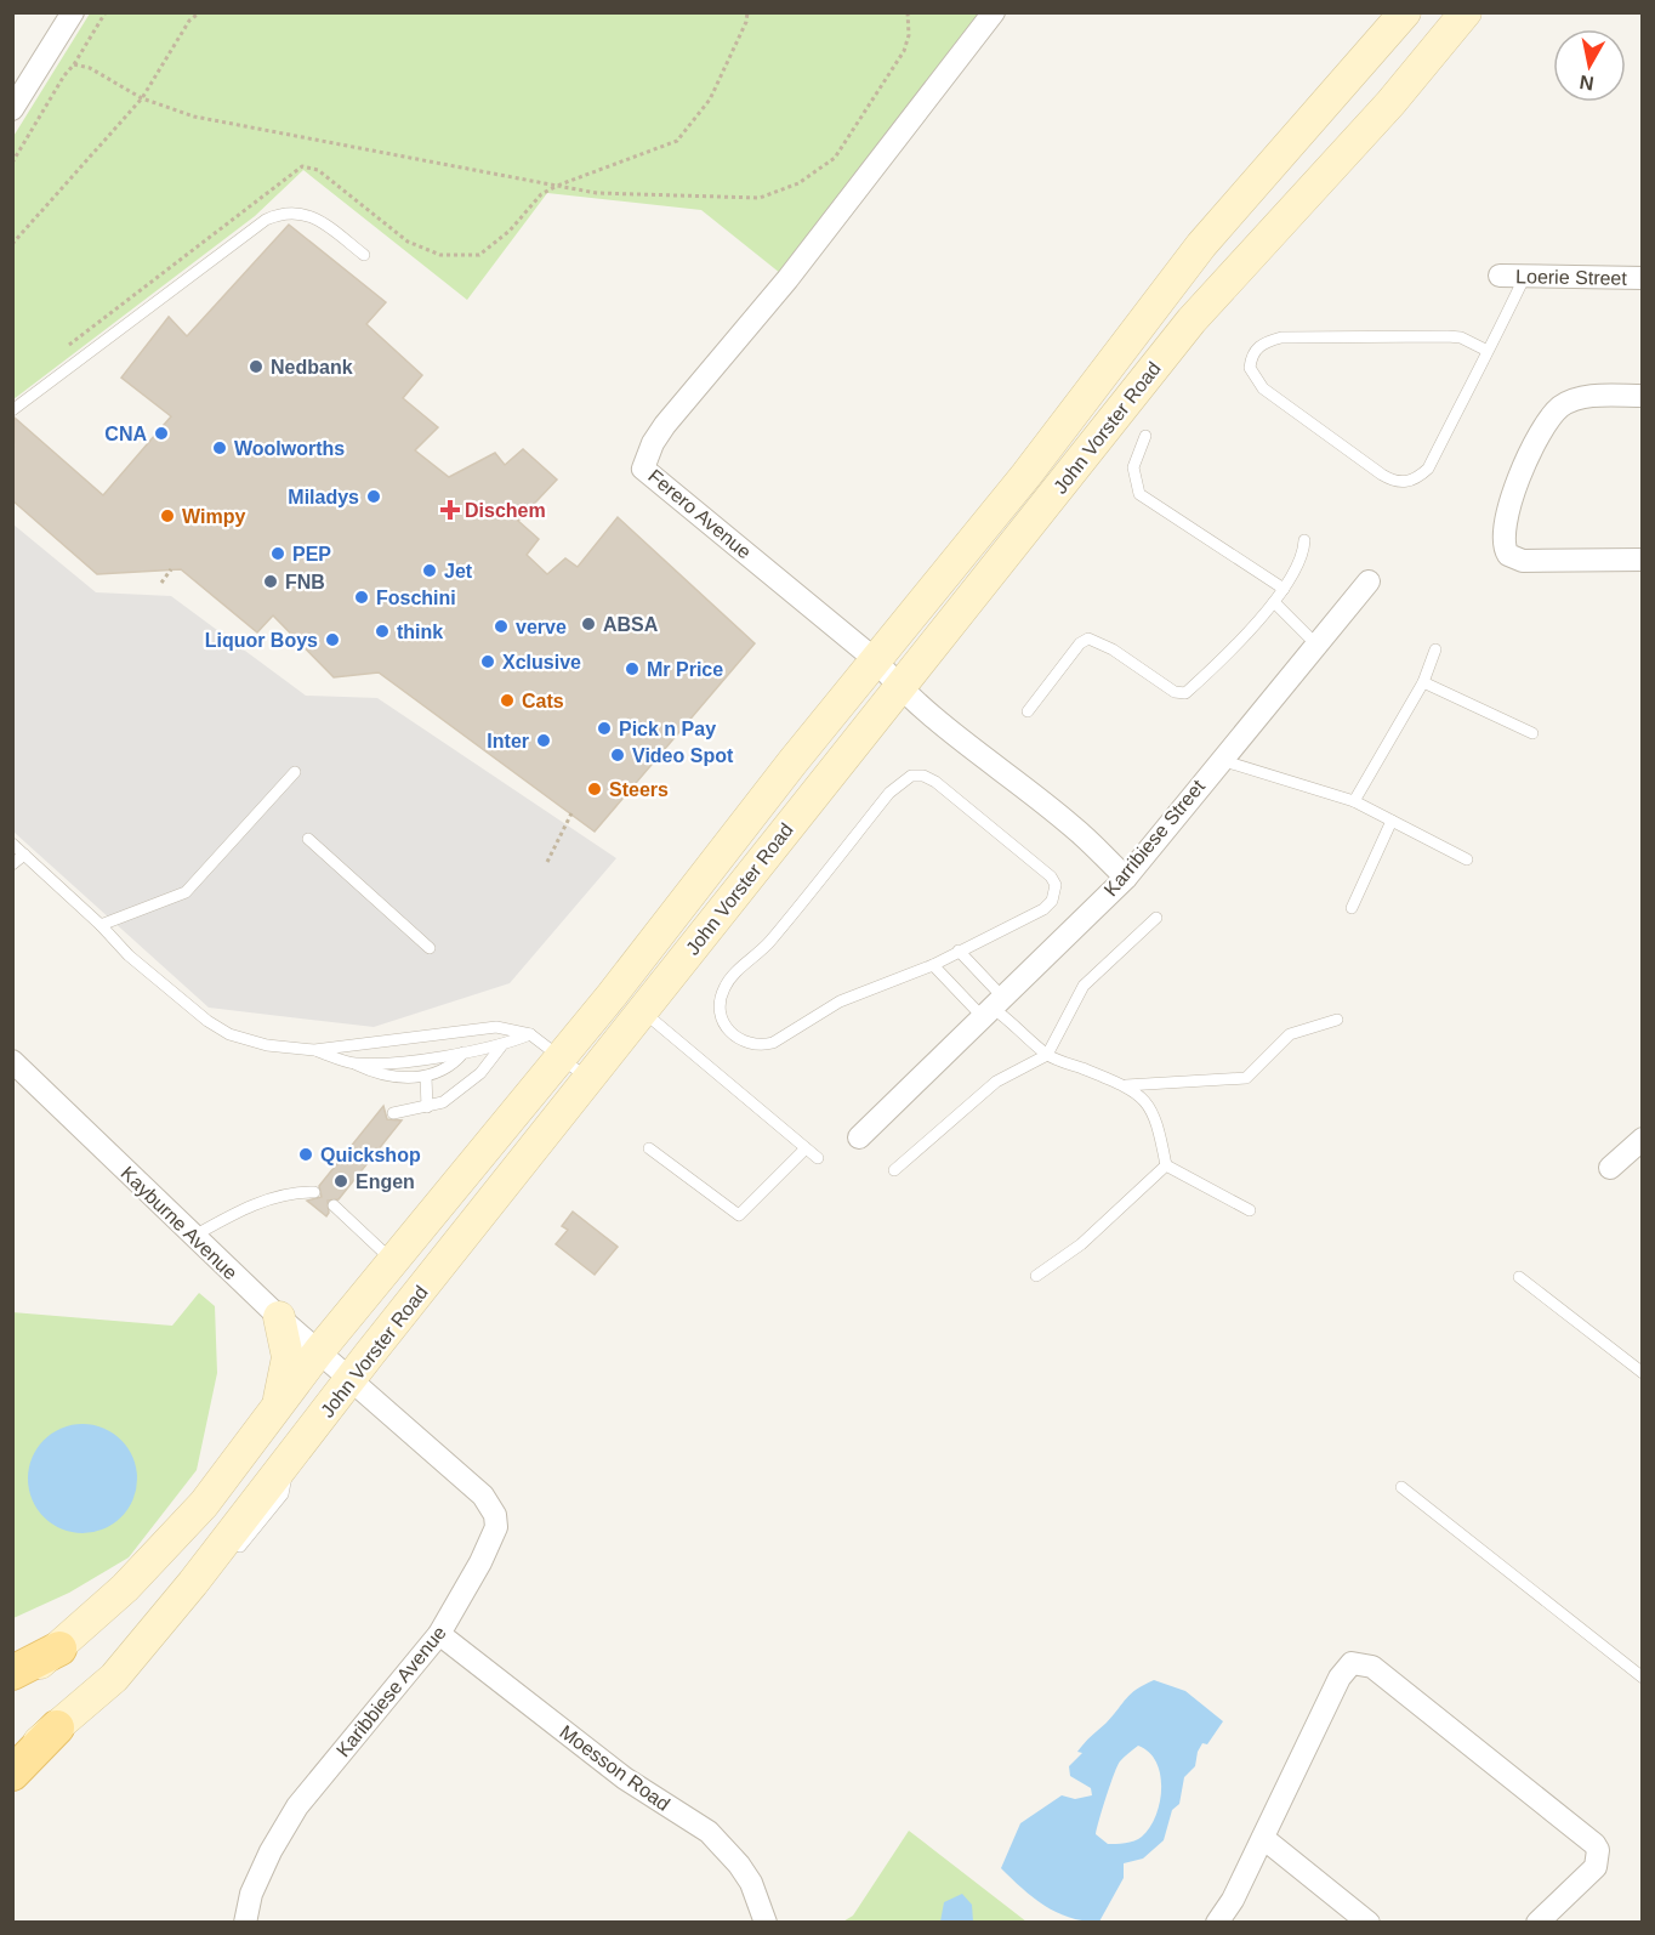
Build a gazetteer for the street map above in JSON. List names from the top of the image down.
{
  "streets": {
    "main road": ["John Vorster Road"],
    "street": [
      "Loerie Street",
      "Ferero Avenue",
      "Karribiese Street",
      "Kayburne Avenue",
      "Karibbiese Avenue",
      "Moesson Road"
    ]
  },
  "crossings": [
    ["John Vorster Road", "Ferero Avenue"],
    ["John Vorster Road", "Kayburne Avenue"],
    ["John Vorster Road", "Karibbiese Avenue"],
    ["Ferero Avenue", "Karribiese Street"],
    ["Kayburne Avenue", "Karibbiese Avenue"],
    ["Karibbiese Avenue", "Moesson Road"]
  ],
  "places": {
    "other": [
      "Nedbank",
      "CNA",
      "Woolworths",
      "Miladys",
      "Wimpy",
      "PEP",
      "Jet",
      "FNB",
      "Foschini",
      "ABSA",
      "verve",
      "think",
      "Liquor Boys",
      "Xclusive",
      "Mr Price",
      "Cats",
      "Pick n Pay",
      "Inter",
      "Video Spot",
      "Steers",
      "Quickshop",
      "Engen"
    ],
    "health": ["Dischem"]
  },
  "north": "bottom"
}
